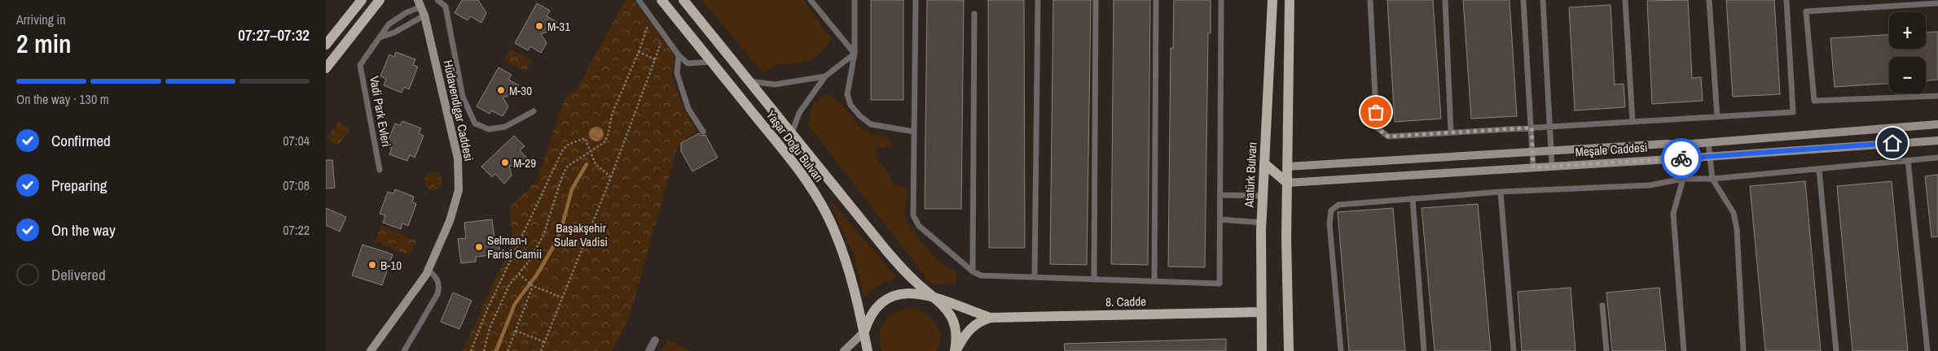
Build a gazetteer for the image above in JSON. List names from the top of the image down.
{
  "streets": {
    "main road": ["Yaşar Doğu Bulvarı", "Atatürk Bulvarı", "8. Cadde"],
    "street": ["Hüdavendigar Caddesi", "Meşale Caddesi"],
    "lane": ["Vadi Park Evleri"]
  },
  "crossings": [
    ["Hüdavendigar Caddesi", "Vadi Park Evleri"],
    ["Yaşar Doğu Bulvarı", "8. Cadde"],
    ["Atatürk Bulvarı", "8. Cadde"]
  ],
  "parks": ["Başakşehir Sular Vadisi"],
  "places": [
    "M-31",
    "M-30",
    "M-29",
    "Selman-ı Farisi Camii",
    "B-10"
  ],
  "page": {
    "heading": ["2 min", "Arriving in", "07:27–07:32"],
    "map_buttons": ["+", "−"],
    "bar": "On the way · 130 m",
    "list": [
      ["Confirmed", "07:04"],
      ["Preparing", "07:08"],
      ["On the way", "07:22"],
      "Delivered"
    ]
  }
}
